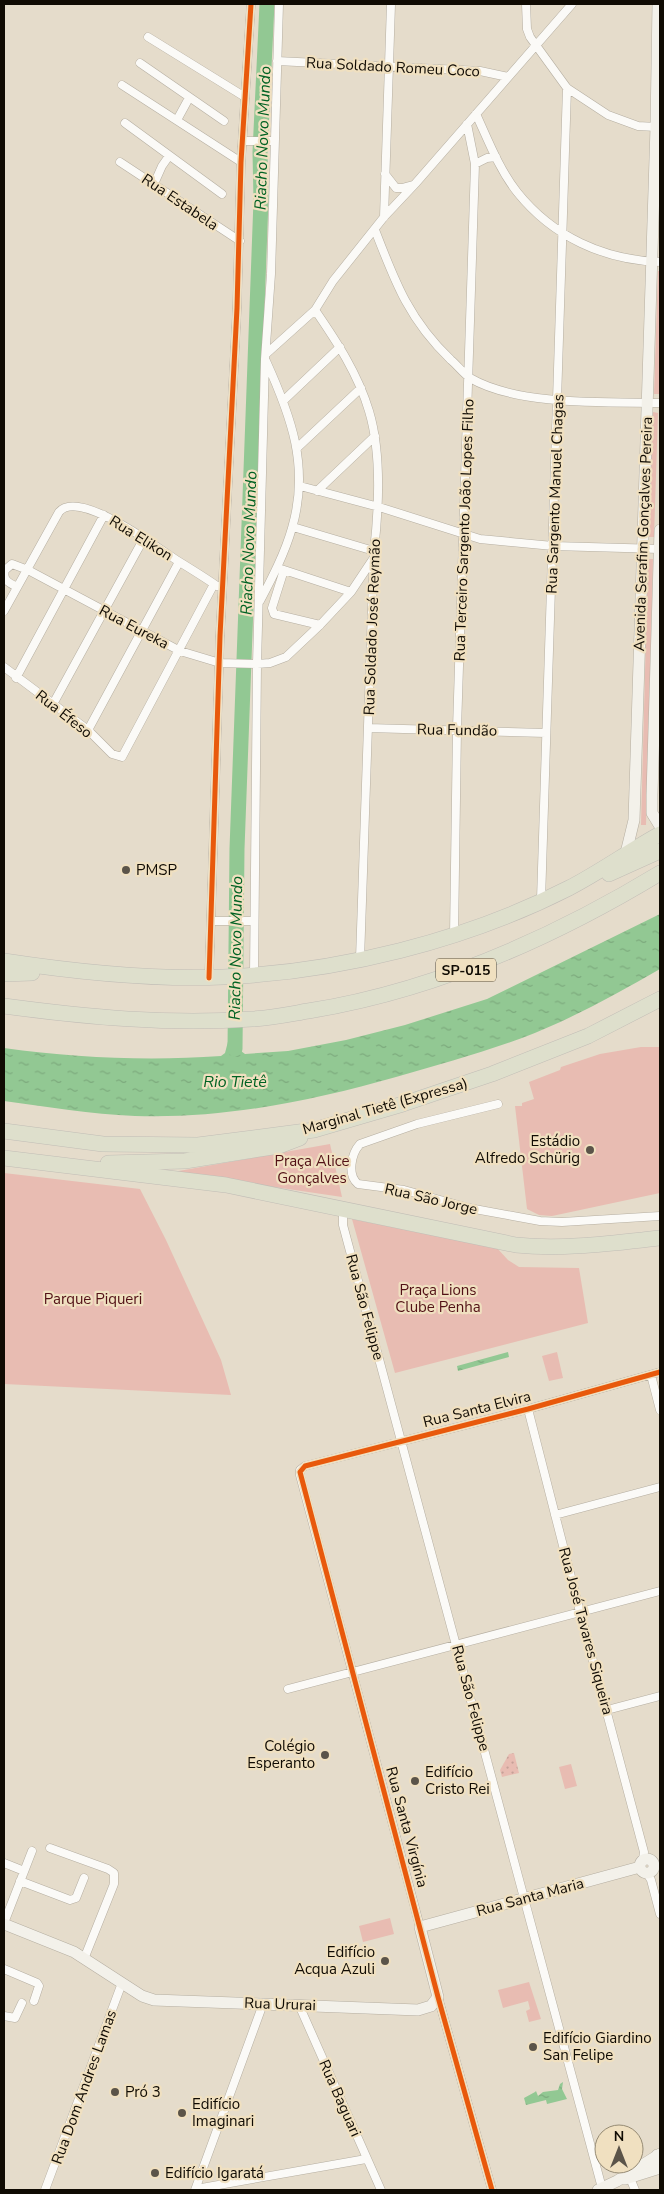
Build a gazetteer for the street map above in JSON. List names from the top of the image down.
{
  "streets": {
    "highway": ["SP-015", "Marginal Tietê (Expressa)"],
    "main road": [
      "Avenida Serafim Gonçalves Pereira",
      "Rua Santa Virgínia",
      "Rua Santa Maria",
      "Rua Ururai"
    ],
    "street": [
      "Rua Soldado Romeu Coco",
      "Rua Estabela",
      "Rua Sargento Manuel Chagas",
      "Rua Terceiro Sargento João Lopes Filho",
      "Rua Elikon",
      "Rua Eureka",
      "Rua Soldado José Reymão",
      "Rua Éfeso",
      "Rua Fundão",
      "Rua São Jorge",
      "Rua São Felippe",
      "Rua Santa Elvira",
      "Rua José Tavares Siqueira",
      "Rua Dom Andres Lamas",
      "Rua Baguari"
    ]
  },
  "crossings": [
    ["Rua Sargento Manuel Chagas", "Rua Fundão"],
    ["Rua Terceiro Sargento João Lopes Filho", "Rua Fundão"],
    ["Rua Elikon", "Rua Eureka"],
    ["Rua Eureka", "Rua Soldado José Reymão"],
    ["Rua Eureka", "Rua Éfeso"],
    ["Rua Soldado José Reymão", "Rua Fundão"],
    ["Rua São Felippe", "Rua Santa Elvira"],
    ["Rua São Felippe", "Rua Santa Maria"],
    ["Rua Santa Elvira", "Rua José Tavares Siqueira"],
    ["Rua Santa Elvira", "Rua Santa Virgínia"],
    ["Rua José Tavares Siqueira", "Rua Santa Maria"],
    ["Rua Santa Virgínia", "Rua Santa Maria"],
    ["Rua Santa Virgínia", "Rua Ururai"],
    ["Rua Ururai", "Rua Dom Andres Lamas"],
    ["Rua Ururai", "Rua Baguari"]
  ],
  "water": ["Riacho Novo Mundo", "Rio Tietê"],
  "parks": ["Praça Alice Gonçalves", "Praça Lions Clube Penha", "Parque Piqueri"],
  "places": [
    "PMSP",
    "Estádio Alfredo Schürig",
    "Colégio Esperanto",
    "Edifício Cristo Rei",
    "Edifício Acqua Azuli",
    "Edifício Giardino San Felipe",
    "Pró 3",
    "Edifício Imaginari",
    "Edifício Igaratá"
  ],
  "north": "top"
}
